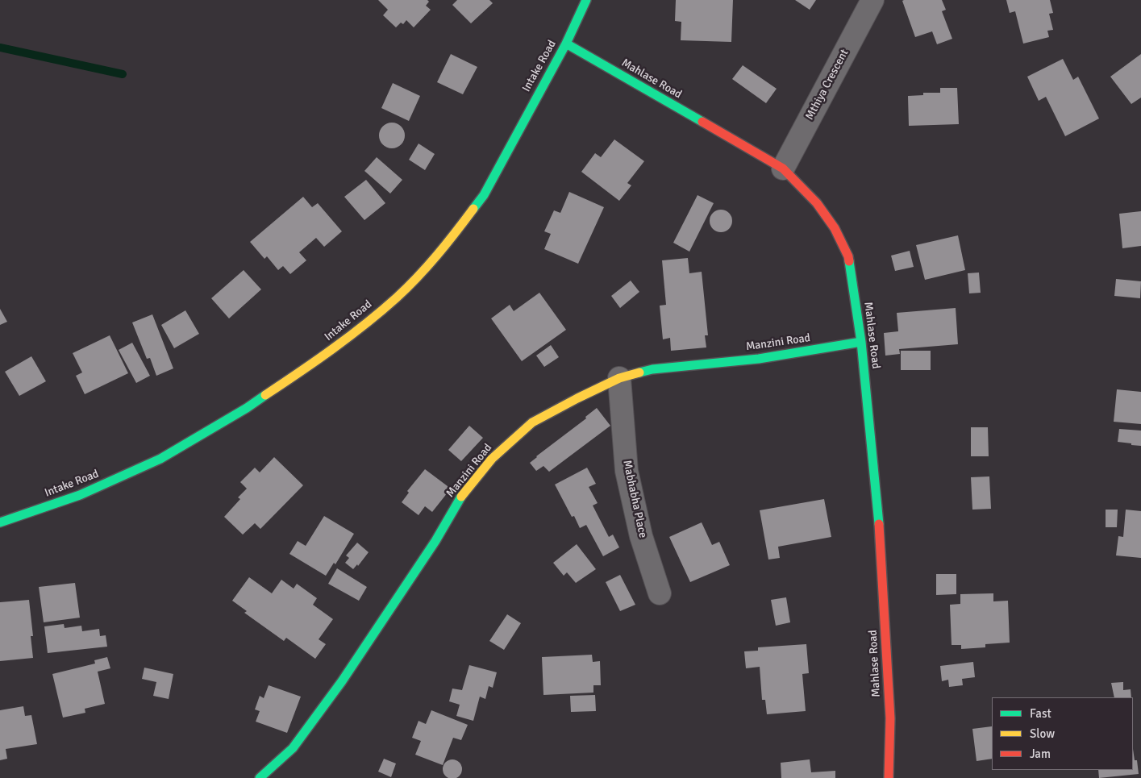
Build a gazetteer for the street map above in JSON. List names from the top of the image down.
{
  "streets": {
    "street": [
      "Intake Road",
      "Mahlase Road",
      "Mthiya Crescent",
      "Manzini Road",
      "Mabhabha Place"
    ]
  },
  "crossings": [
    ["Intake Road", "Mahlase Road"],
    ["Mahlase Road", "Mthiya Crescent"],
    ["Mahlase Road", "Manzini Road"],
    ["Manzini Road", "Mabhabha Place"]
  ],
  "legend": ["Fast", "Slow", "Jam"]
}
